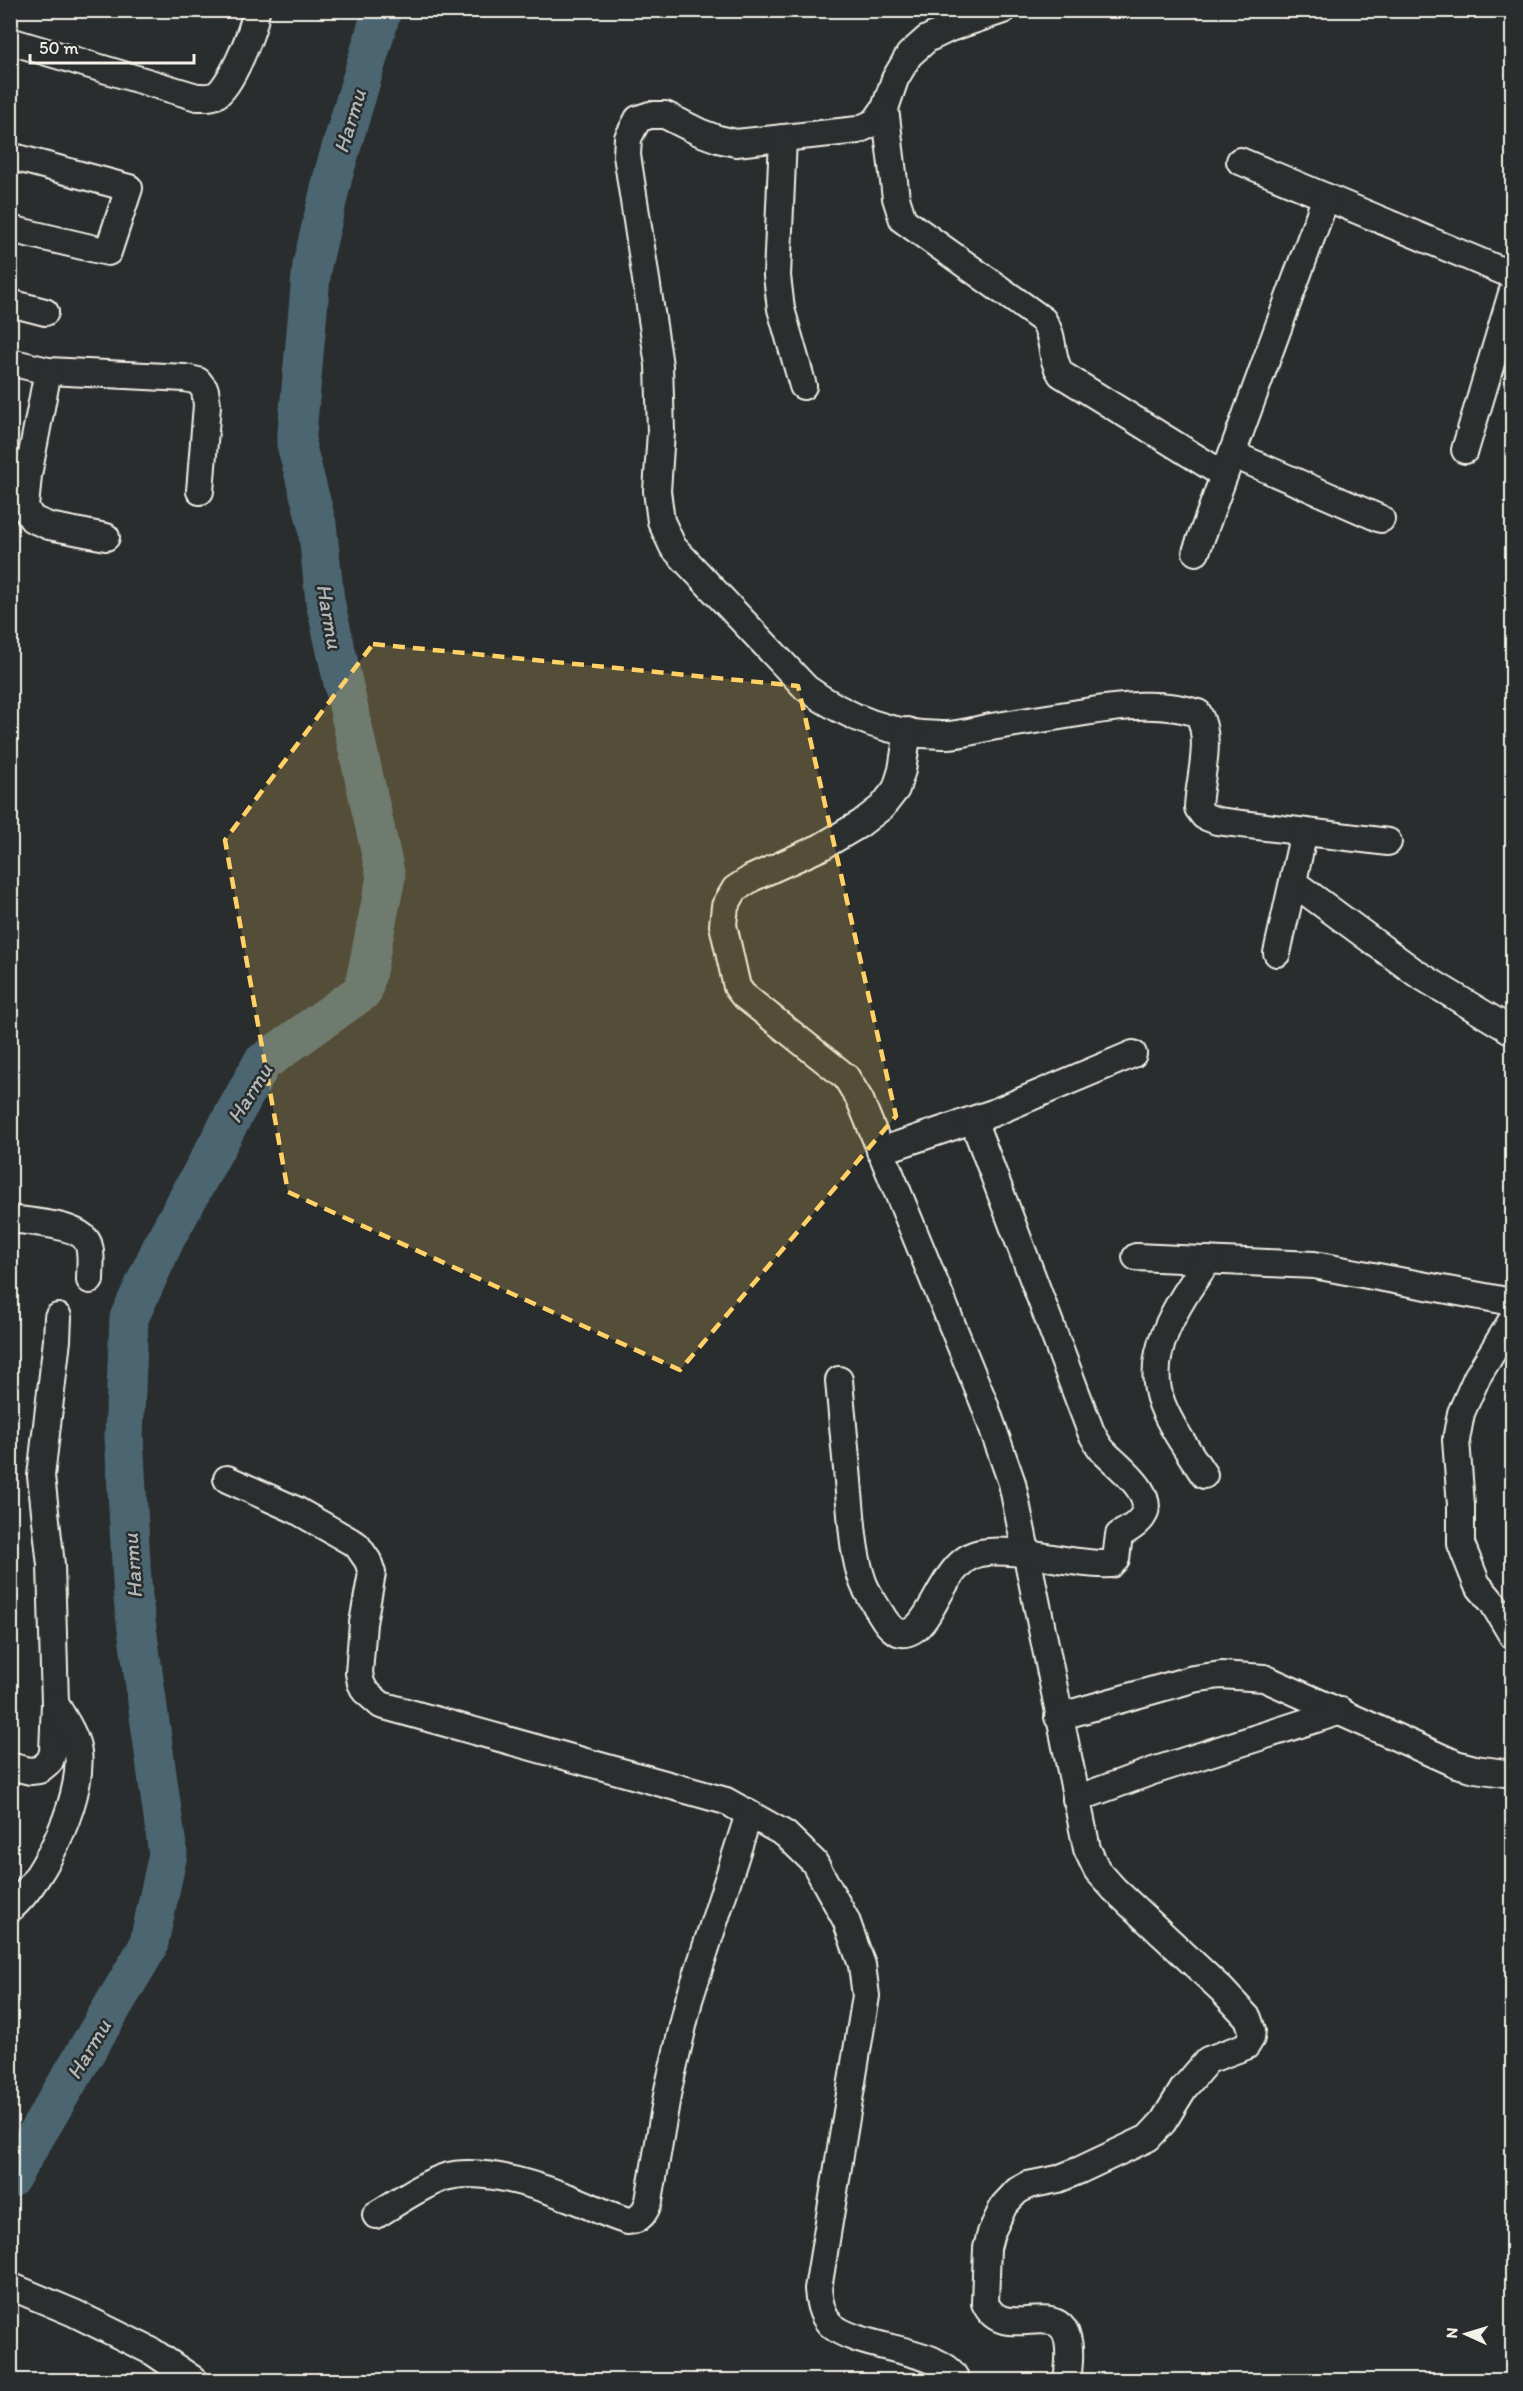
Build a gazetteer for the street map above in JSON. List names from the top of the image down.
{
  "water": ["Harmu"],
  "scale_bar": "50 m",
  "north": "left"
}
